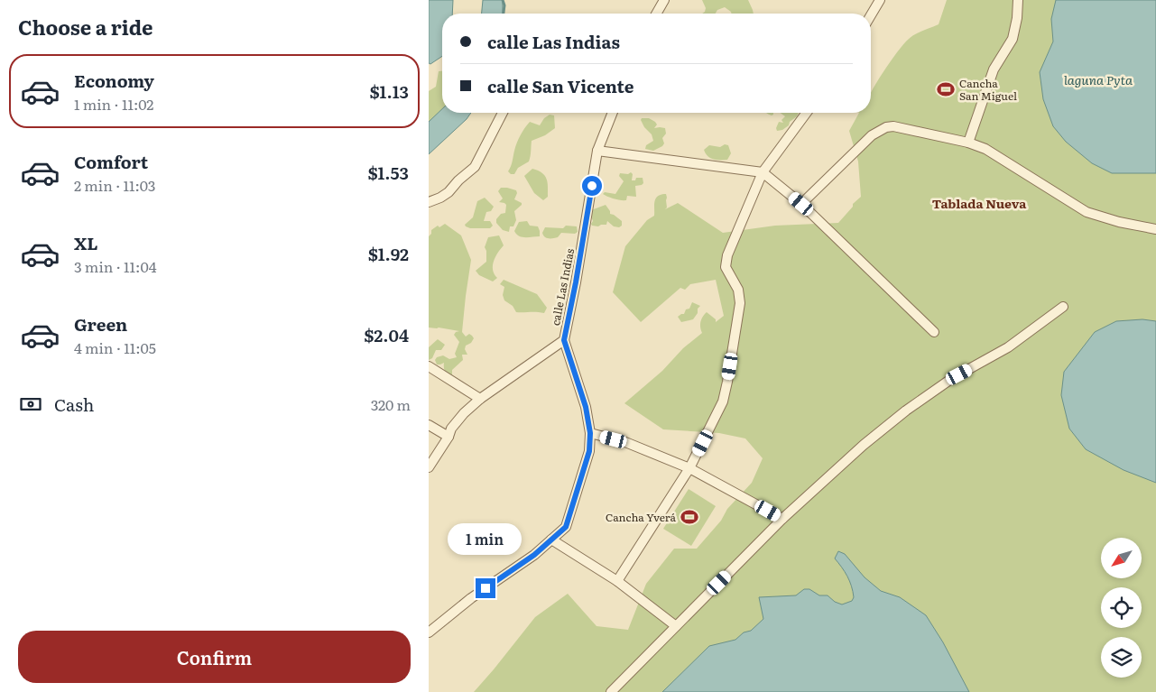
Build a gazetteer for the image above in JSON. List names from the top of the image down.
{
  "streets": {
    "street": ["calle Las Indias"]
  },
  "districts": ["Tablada Nueva"],
  "water": ["laguna Pyta"],
  "places": {
    "sports": ["Cancha San Miguel", "Cancha Yverá"]
  },
  "north": "bottom left",
  "page": {
    "heading": "Choose a ride",
    "banner": ["calle Las Indias", "calle San Vicente"],
    "list": [
      {
        "name": "Economy",
        "note": "1 min · 11:02",
        "value": "$1.13"
      },
      {
        "name": "Comfort",
        "note": "2 min · 11:03",
        "value": "$1.53"
      },
      {
        "name": "XL",
        "note": "3 min · 11:04",
        "value": "$1.92"
      },
      {
        "name": "Green",
        "note": "4 min · 11:05",
        "value": "$2.04"
      }
    ],
    "pay": ["Cash", "320 m"],
    "bubble": "1 min",
    "buttons": "Confirm"
  }
}
